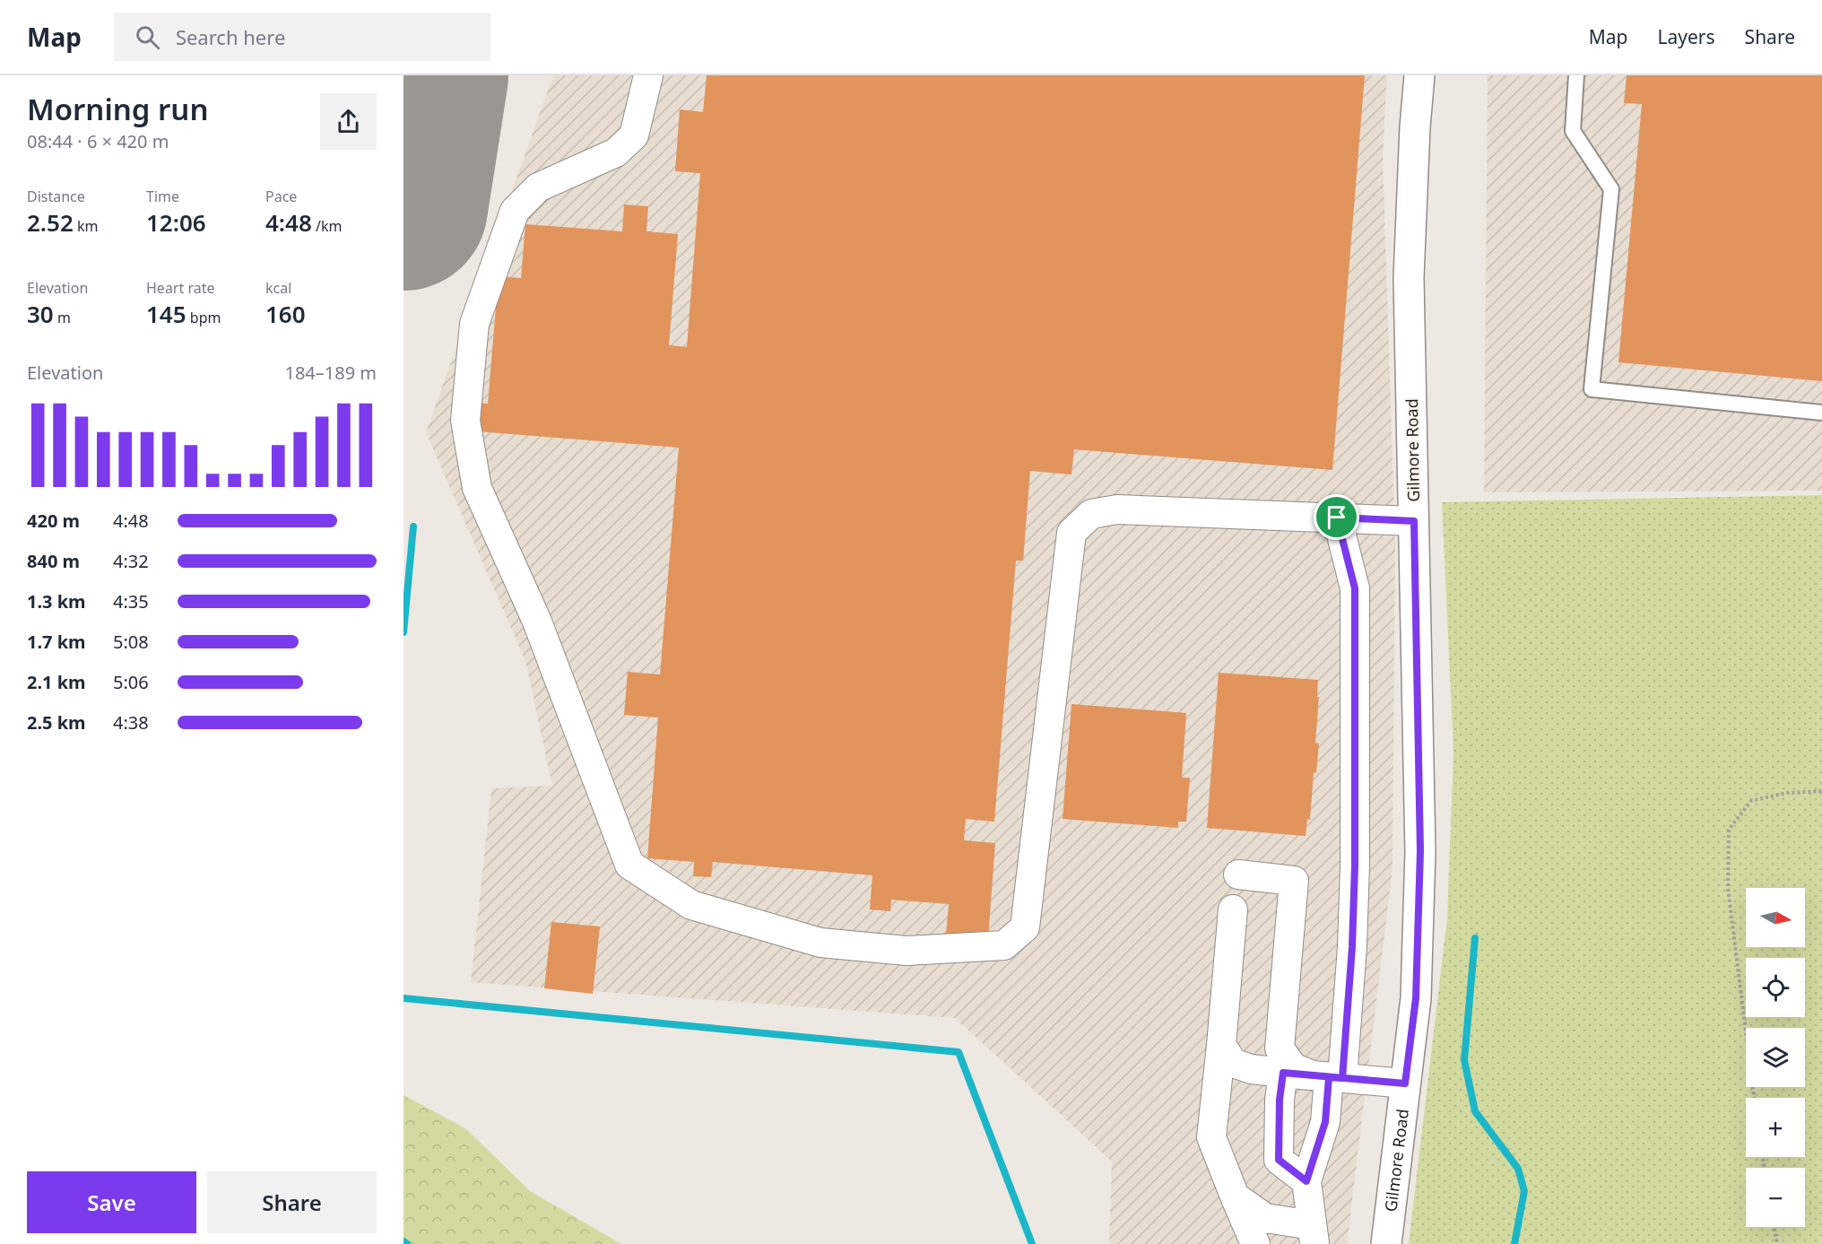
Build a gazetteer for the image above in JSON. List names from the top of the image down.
{
  "streets": {
    "main road": ["Gilmore Road"]
  },
  "north": "right",
  "page": {
    "header": "Map",
    "search": "Search here",
    "nav": ["Map", "Layers", "Share"],
    "heading": ["Morning run", "08:44 · 6 × 420 m"],
    "stats": [
      ["Distance", "2.52 km"],
      ["Time", "12:06"],
      ["Pace", "4:48 /km"],
      ["Elevation", "30 m"],
      ["Heart rate", "145 bpm"],
      ["kcal", "160"]
    ],
    "chart": ["Elevation", "184–189 m"],
    "list": [
      {
        "name": "420 m",
        "note": "4:48"
      },
      {
        "name": "840 m",
        "note": "4:32"
      },
      {
        "name": "1.3 km",
        "note": "4:35"
      },
      {
        "name": "1.7 km",
        "note": "5:08"
      },
      {
        "name": "2.1 km",
        "note": "5:06"
      },
      {
        "name": "2.5 km",
        "note": "4:38"
      }
    ],
    "map_buttons": ["+", "−"],
    "buttons": ["Save", "Share"]
  }
}
